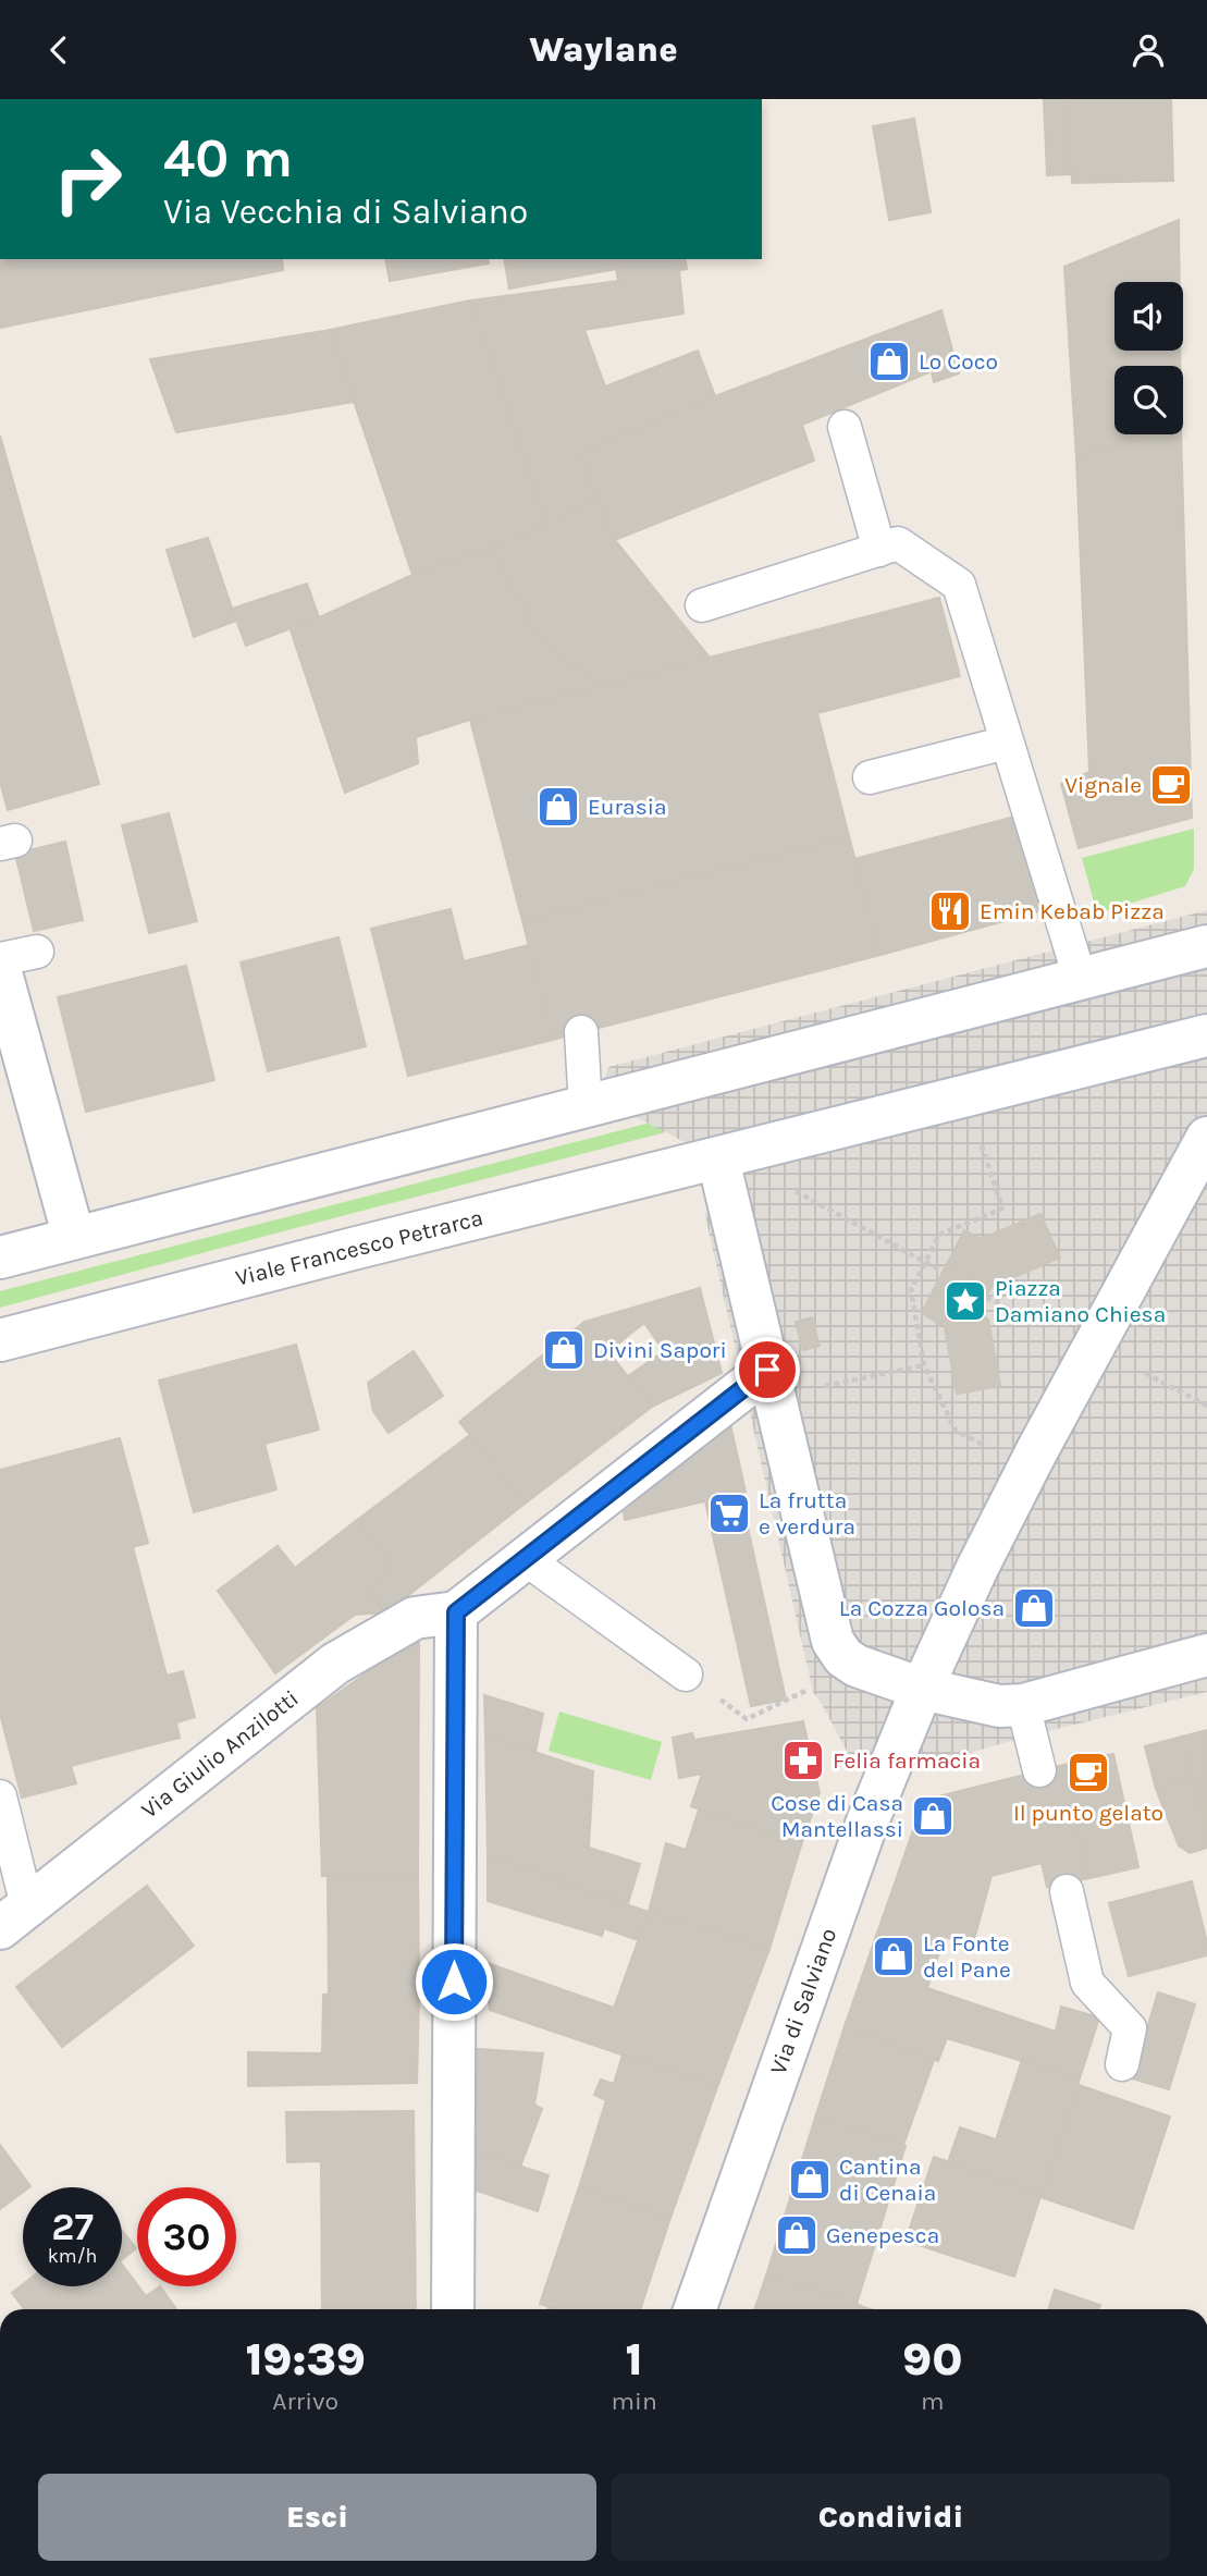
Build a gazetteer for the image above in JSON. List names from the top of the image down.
{
  "streets": {
    "street": ["Viale Francesco Petrarca", "Via Giulio Anzilotti", "Via di Salviano"]
  },
  "places": {
    "shop": [
      "Lo Coco",
      "Eurasia",
      "Divini Sapori",
      "La Cozza Golosa",
      "Cose di Casa Mantellassi",
      "La Fonte del Pane",
      "Cantina di Cenaia",
      "Genepesca"
    ],
    "cafe": ["Vignale", "Il punto gelato"],
    "restaurant": ["Emin Kebab Pizza"],
    "place": ["Piazza Damiano Chiesa"],
    "supermarket": ["La frutta e verdura"],
    "pharmacy": ["Felia farmacia"]
  },
  "page": {
    "header": "Waylane",
    "turn": ["40 m", "Via Vecchia di Salviano"],
    "speed": "27 km/h",
    "limit": "30",
    "eta": [
      "19:39",
      "Arrivo",
      "1",
      "min",
      "90",
      "m"
    ],
    "buttons": ["Esci", "Condividi"]
  }
}
